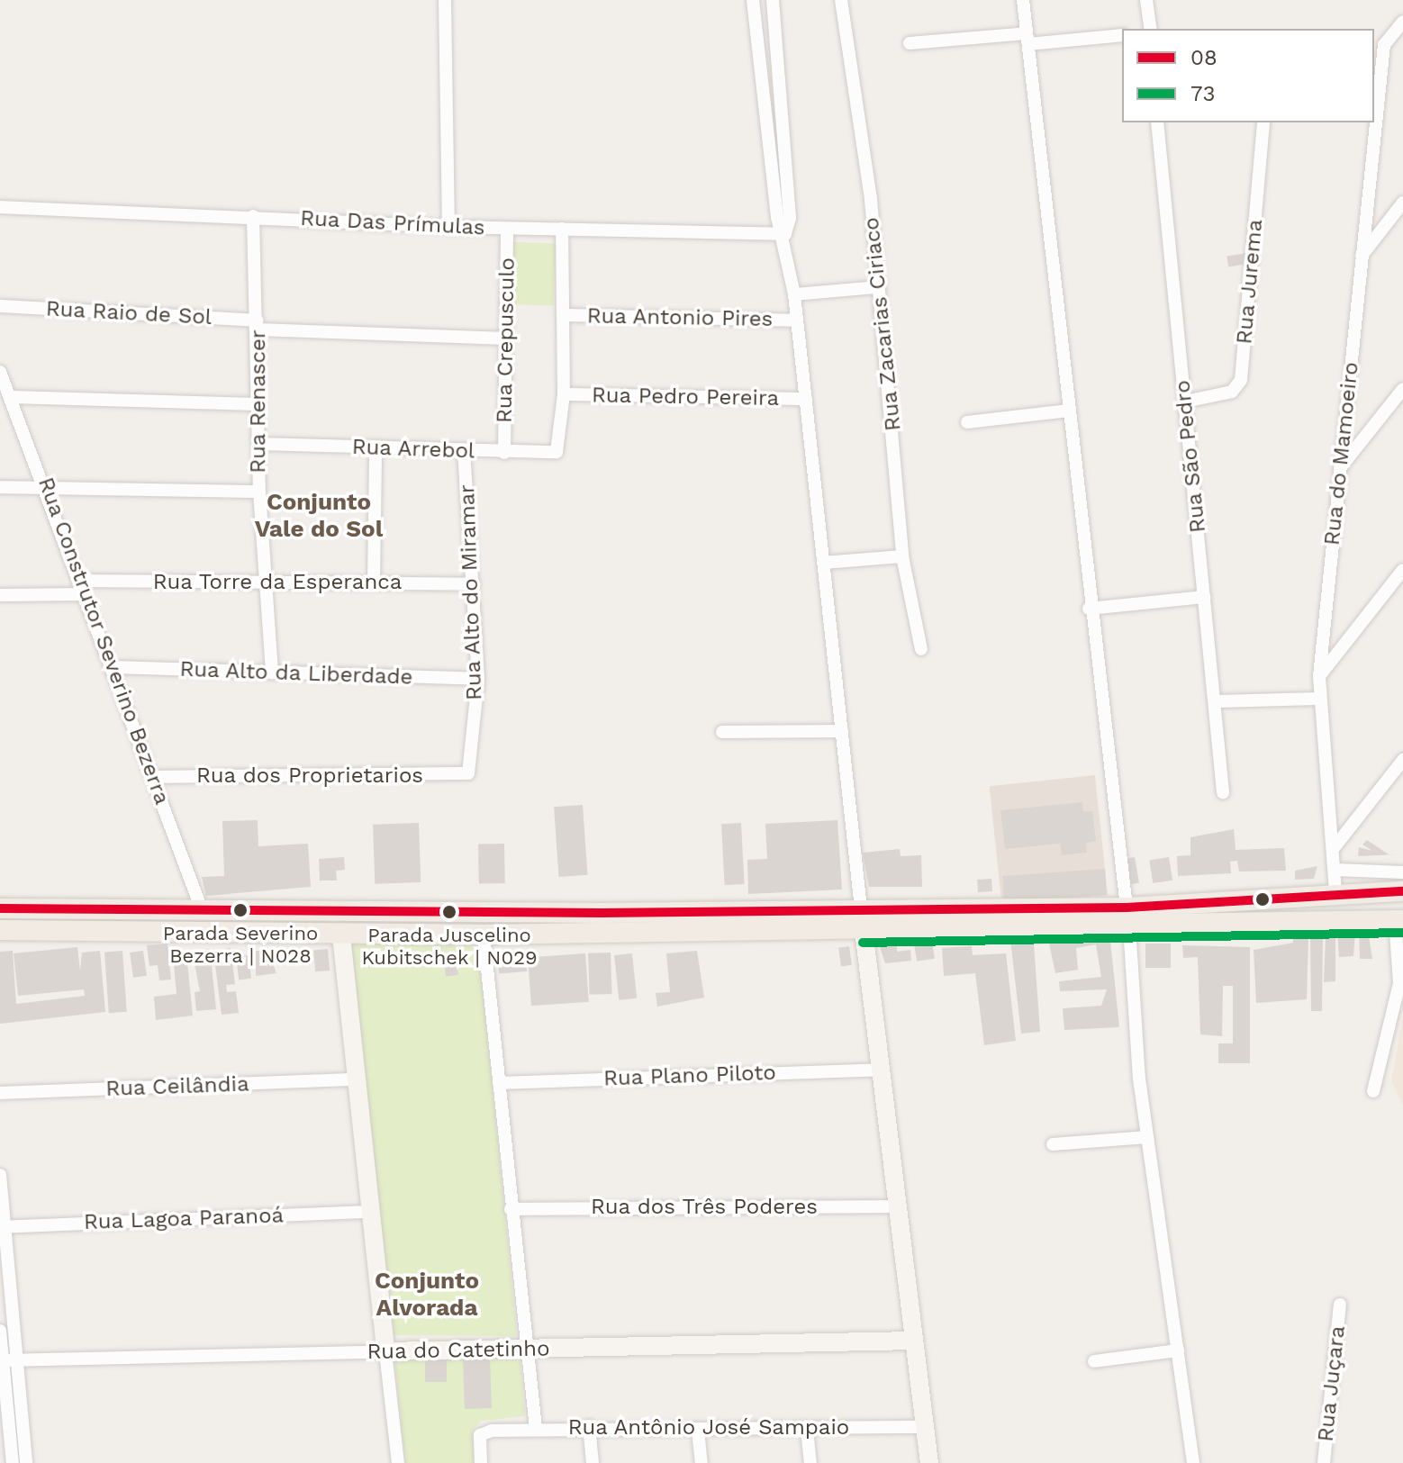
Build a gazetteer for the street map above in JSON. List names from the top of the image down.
{
  "streets": {
    "main road": ["Rua do Catetinho"],
    "street": [
      "Rua Das Prímulas",
      "Rua Jurema",
      "Rua Raio de Sol",
      "Rua Antonio Pires",
      "Rua Zacarias Ciriaco",
      "Rua Crepusculo",
      "Rua Pedro Pereira",
      "Rua Renascer",
      "Rua Arrebol",
      "Rua do Mamoeiro",
      "Rua São Pedro",
      "Rua Torre da Esperanca",
      "Rua Alto do Miramar",
      "Rua Construtor Severino Bezerra",
      "Rua Alto da Liberdade",
      "Rua dos Proprietarios",
      "Rua Plano Piloto",
      "Rua Ceilândia",
      "Rua dos Três Poderes",
      "Rua Lagoa Paranoá",
      "Rua Juçara",
      "Rua Antônio José Sampaio"
    ]
  },
  "crossings": [
    ["Rua Das Prímulas", "Rua Crepusculo"],
    ["Rua Das Prímulas", "Rua Renascer"],
    ["Rua Jurema", "Rua São Pedro"],
    ["Rua Raio de Sol", "Rua Crepusculo"],
    ["Rua Raio de Sol", "Rua Renascer"],
    ["Rua Crepusculo", "Rua Arrebol"],
    ["Rua Pedro Pereira", "Rua Arrebol"],
    ["Rua Renascer", "Rua Arrebol"],
    ["Rua Renascer", "Rua Torre da Esperanca"],
    ["Rua Renascer", "Rua Alto da Liberdade"],
    ["Rua Arrebol", "Rua Alto do Miramar"],
    ["Rua Torre da Esperanca", "Rua Alto do Miramar"],
    ["Rua Torre da Esperanca", "Rua Construtor Severino Bezerra"],
    ["Rua Alto do Miramar", "Rua Alto da Liberdade"],
    ["Rua Alto do Miramar", "Rua dos Proprietarios"],
    ["Rua Construtor Severino Bezerra", "Rua Alto da Liberdade"],
    ["Rua Construtor Severino Bezerra", "Rua dos Proprietarios"]
  ],
  "districts": ["Conjunto Vale do Sol", "Conjunto Alvorada"],
  "places": ["Parada Severino Bezerra | N028", "Parada Juscelino Kubitschek | N029"],
  "lines": ["transit line 08", "transit line 73"],
  "legend": ["08", "73"]
}
